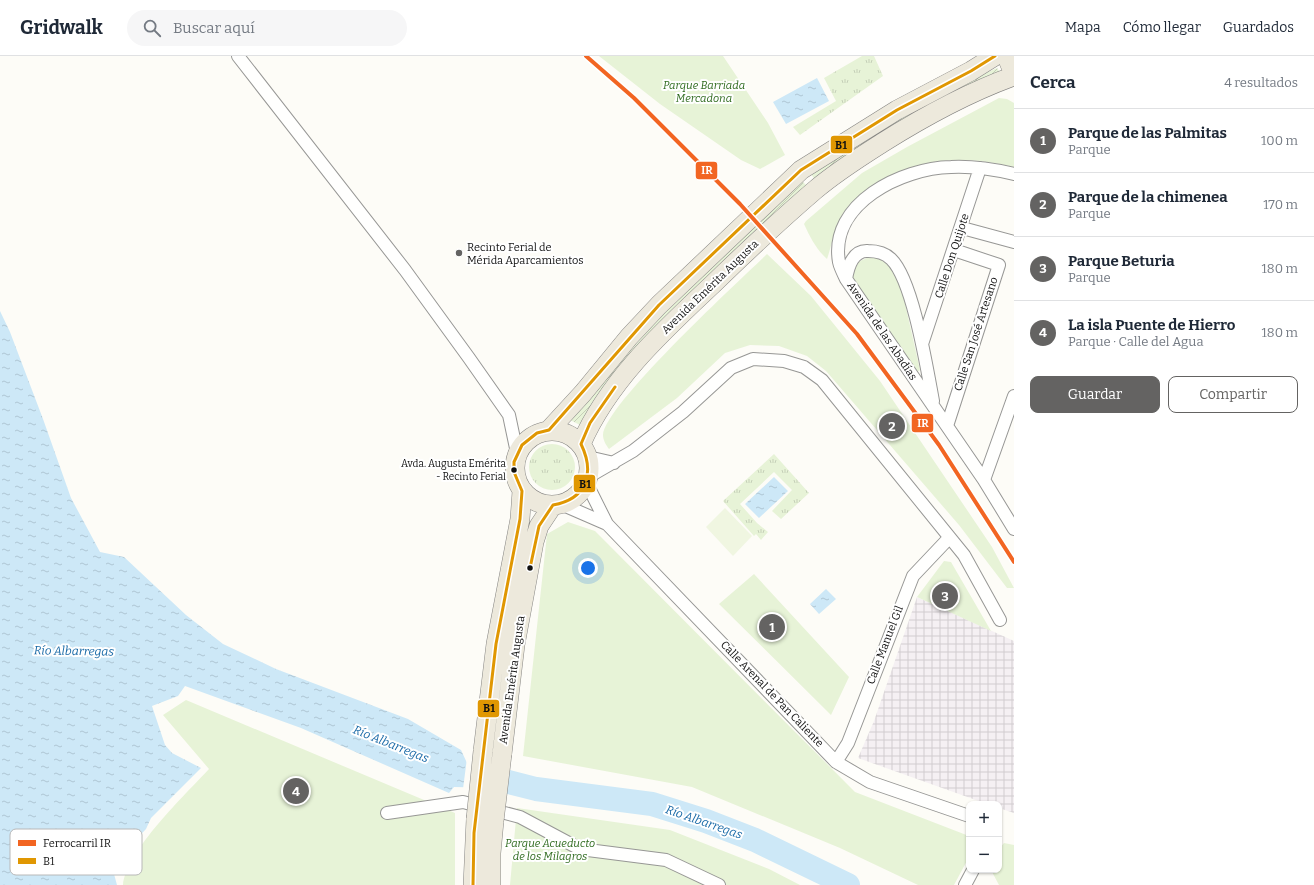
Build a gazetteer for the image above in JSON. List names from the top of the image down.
{
  "streets": {
    "main road": ["Avenida Emérita Augusta"],
    "street": [
      "Calle Don Quijote",
      "Avenida de las Abadías",
      "Calle San José Artesano",
      "Calle Manuel Gil",
      "Calle Arenal de Pan Caliente"
    ]
  },
  "crossings": [
    ["Calle Don Quijote", "Avenida de las Abadías"],
    ["Calle Don Quijote", "Calle San José Artesano"],
    ["Avenida Emérita Augusta", "Calle Arenal de Pan Caliente"],
    ["Avenida de las Abadías", "Calle San José Artesano"],
    ["Calle Manuel Gil", "Calle Arenal de Pan Caliente"]
  ],
  "water": ["Río Albarregas"],
  "parks": ["Parque Barriada Mercadona", "Parque Acueducto de los Milagros"],
  "places": ["Recinto Ferial de Mérida Aparcamientos", "Avda. Augusta Emérita - Recinto Ferial"],
  "lines": ["rail line IR", "transit line B1"],
  "legend": ["Ferrocarril IR", "B1"],
  "page": {
    "header": "Gridwalk",
    "search": "Buscar aquí",
    "nav": ["Mapa", "Cómo llegar", "Guardados"],
    "heading": ["Cerca", "4 resultados"],
    "list": [
      {
        "mark": "1",
        "name": "Parque de las Palmitas",
        "note": "Parque",
        "value": "100 m"
      },
      {
        "mark": "2",
        "name": "Parque de la chimenea",
        "note": "Parque",
        "value": "170 m"
      },
      {
        "mark": "3",
        "name": "Parque Beturia",
        "note": "Parque",
        "value": "180 m"
      },
      {
        "mark": "4",
        "name": "La isla Puente de Hierro",
        "note": "Parque · Calle del Agua",
        "value": "180 m"
      }
    ],
    "buttons": ["Guardar", "Compartir"],
    "pins": [
      "2",
      "3",
      "1",
      "4"
    ],
    "map_buttons": ["+", "−"]
  }
}
